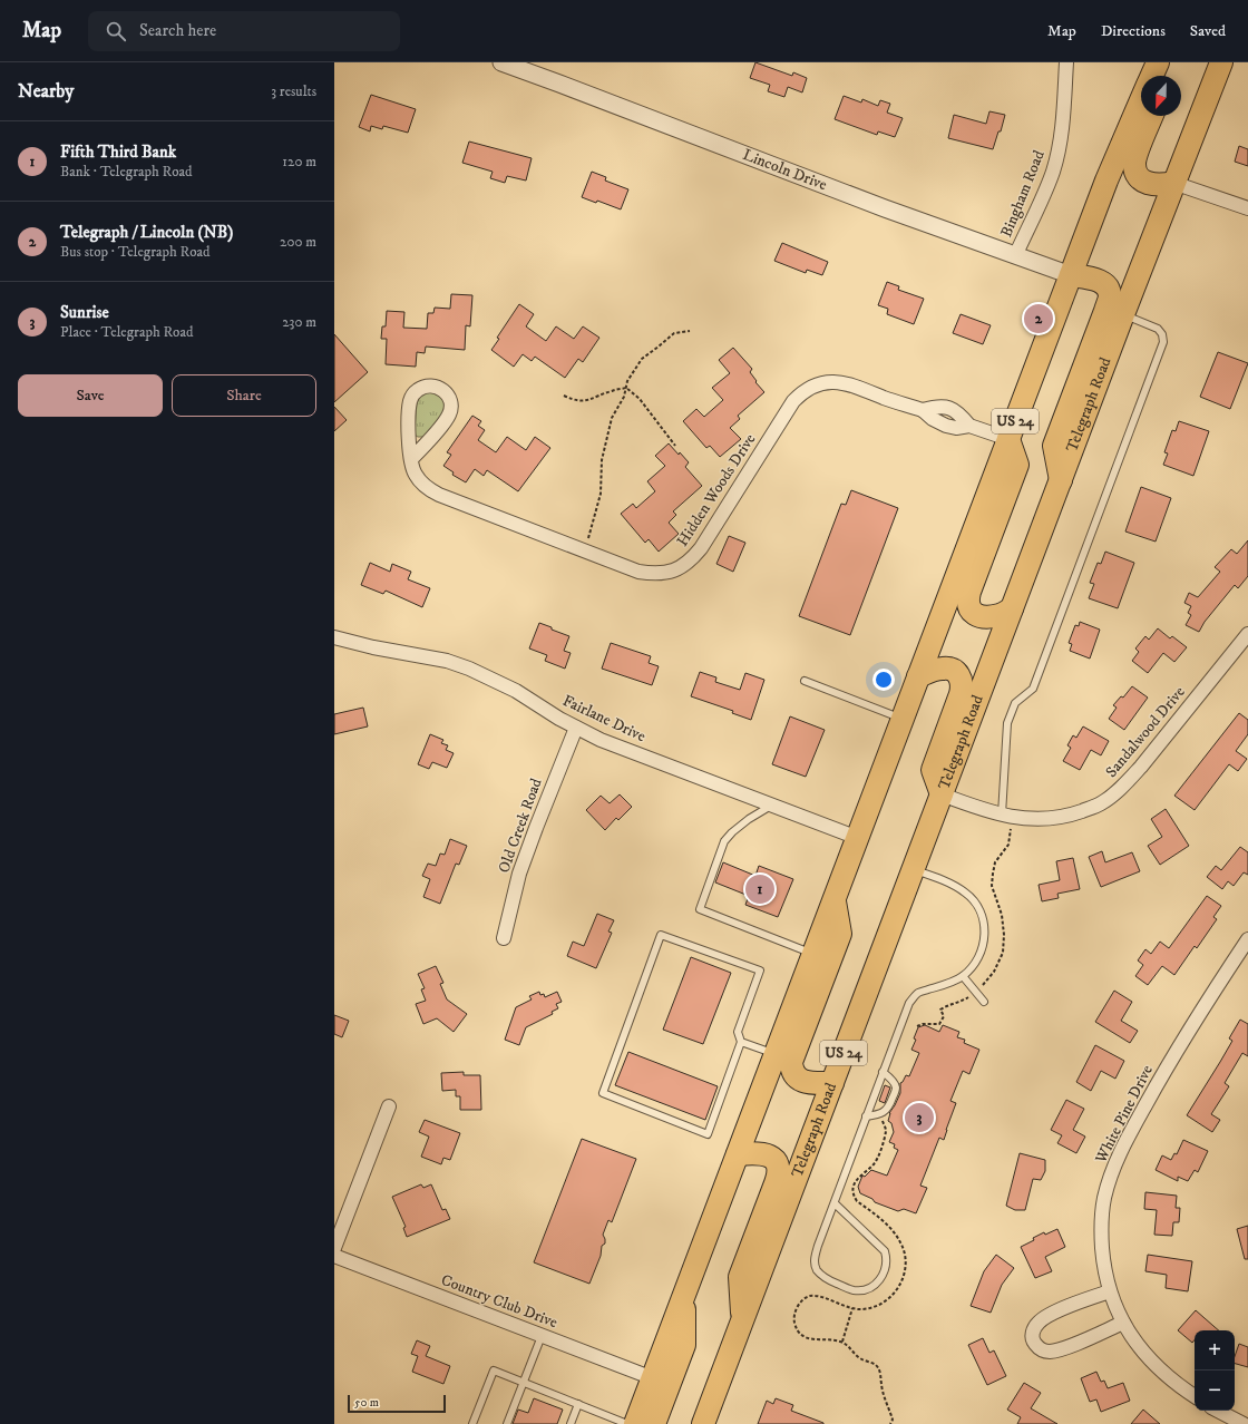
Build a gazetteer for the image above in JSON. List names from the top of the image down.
{
  "streets": {
    "highway": ["Telegraph Road", "US 24"],
    "street": [
      "Lincoln Drive",
      "Bingham Road",
      "Hidden Woods Drive",
      "Fairlane Drive",
      "Sandalwood Drive",
      "Old Creek Road",
      "White Pine Drive",
      "Country Club Drive"
    ]
  },
  "crossings": [
    ["Lincoln Drive", "Bingham Road"],
    ["Lincoln Drive", "US 24"],
    ["Telegraph Road", "Sandalwood Drive"],
    ["US 24", "Hidden Woods Drive"],
    ["US 24", "Fairlane Drive"],
    ["US 24", "Country Club Drive"],
    ["Fairlane Drive", "Old Creek Road"]
  ],
  "scale_bar": "50 m",
  "north": "bottom",
  "page": {
    "header": "Map",
    "search": "Search here",
    "nav": ["Map", "Directions", "Saved"],
    "heading": ["Nearby", "3 results"],
    "list": [
      {
        "mark": "1",
        "name": "Fifth Third Bank",
        "note": "Bank · Telegraph Road",
        "value": "120 m"
      },
      {
        "mark": "2",
        "name": "Telegraph / Lincoln (NB)",
        "note": "Bus stop · Telegraph Road",
        "value": "200 m"
      },
      {
        "mark": "3",
        "name": "Sunrise",
        "note": "Place · Telegraph Road",
        "value": "230 m"
      }
    ],
    "pins": ["2", "1", "3"],
    "buttons": ["Save", "Share"],
    "map_buttons": ["+", "−"],
    "scale": "50 m"
  }
}
